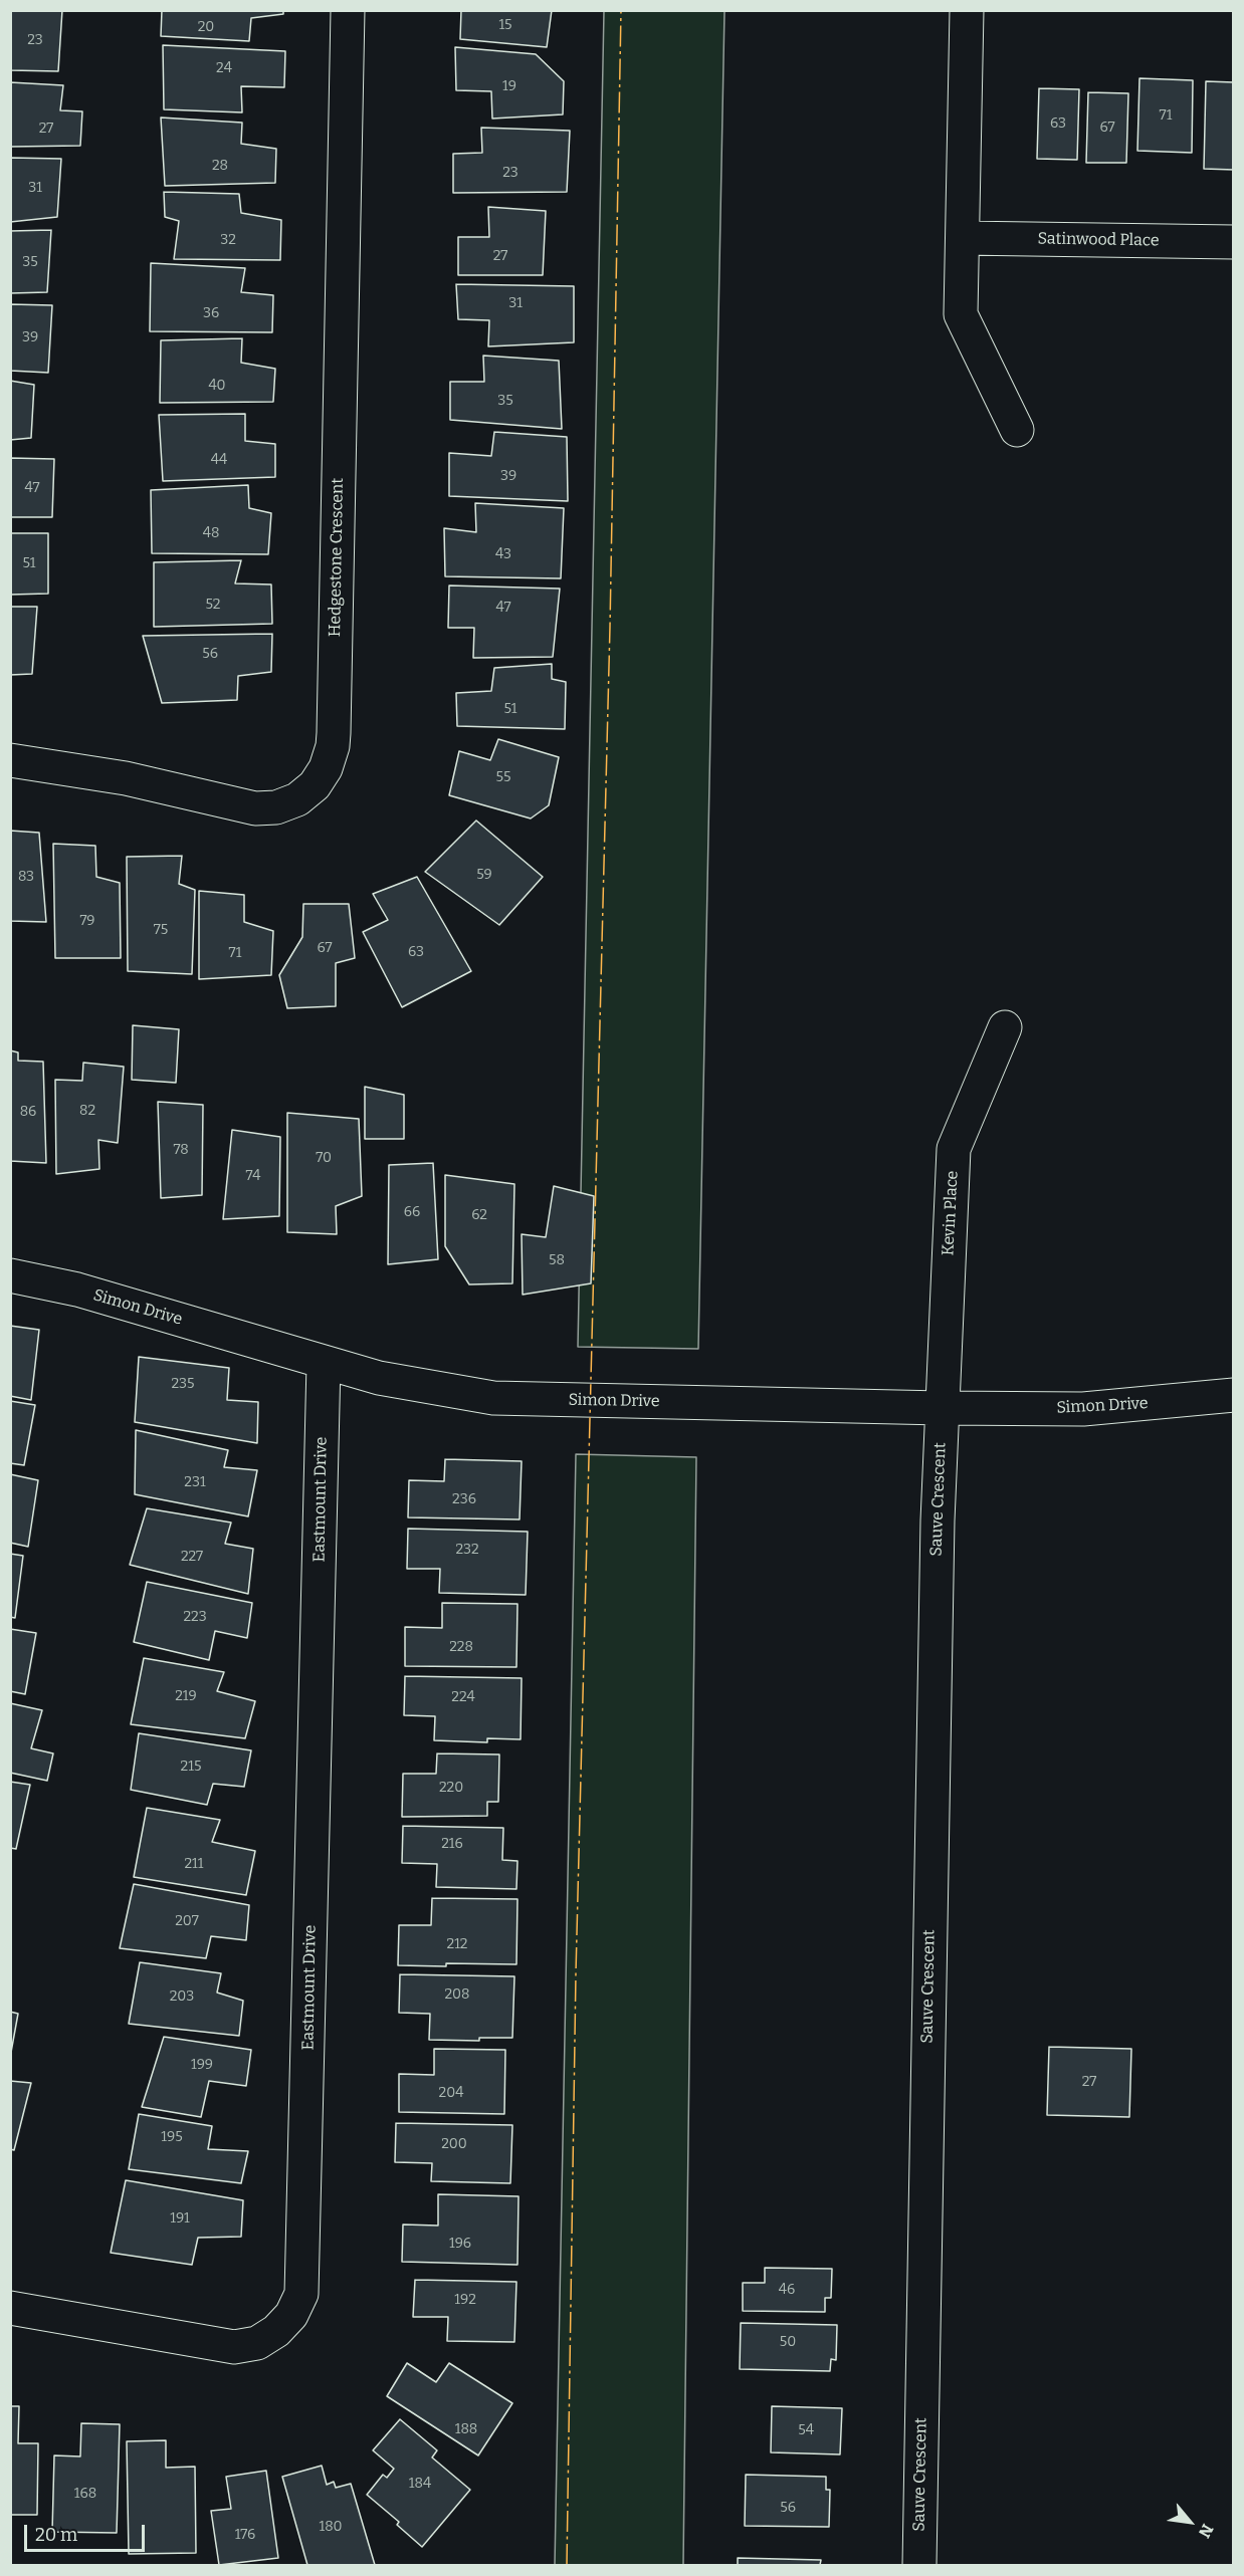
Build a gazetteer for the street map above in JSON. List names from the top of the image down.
{
  "streets": {
    "street": [
      "Satinwood Place",
      "Hedgestone Crescent",
      "Kevin Place",
      "Simon Drive",
      "Eastmount Drive",
      "Sauve Crescent"
    ]
  },
  "crossings": [
    ["Kevin Place", "Simon Drive"],
    ["Kevin Place", "Sauve Crescent"],
    ["Simon Drive", "Eastmount Drive"],
    ["Simon Drive", "Sauve Crescent"]
  ],
  "house_numbers": [
    "15",
    "20",
    "23",
    "24",
    "19",
    "71",
    "63",
    "67",
    "27",
    "28",
    "23",
    "31",
    "32",
    "27",
    "35",
    "31",
    "36",
    "39",
    "40",
    "35",
    "44",
    "39",
    "47",
    "48",
    "43",
    "51",
    "52",
    "47",
    "56",
    "51",
    "55",
    "59",
    "83",
    "79",
    "75",
    "67",
    "63",
    "71",
    "82",
    "86",
    "78",
    "70",
    "74",
    "66",
    "62",
    "58",
    "235",
    "231",
    "236",
    "232",
    "227",
    "223",
    "228",
    "219",
    "224",
    "215",
    "220",
    "216",
    "211",
    "207",
    "212",
    "208",
    "203",
    "199",
    "27",
    "204",
    "195",
    "200",
    "191",
    "196",
    "46",
    "192",
    "50",
    "188",
    "54",
    "184",
    "168",
    "56",
    "180",
    "176"
  ],
  "scale_bar": "20 m",
  "north": "bottom right"
}
